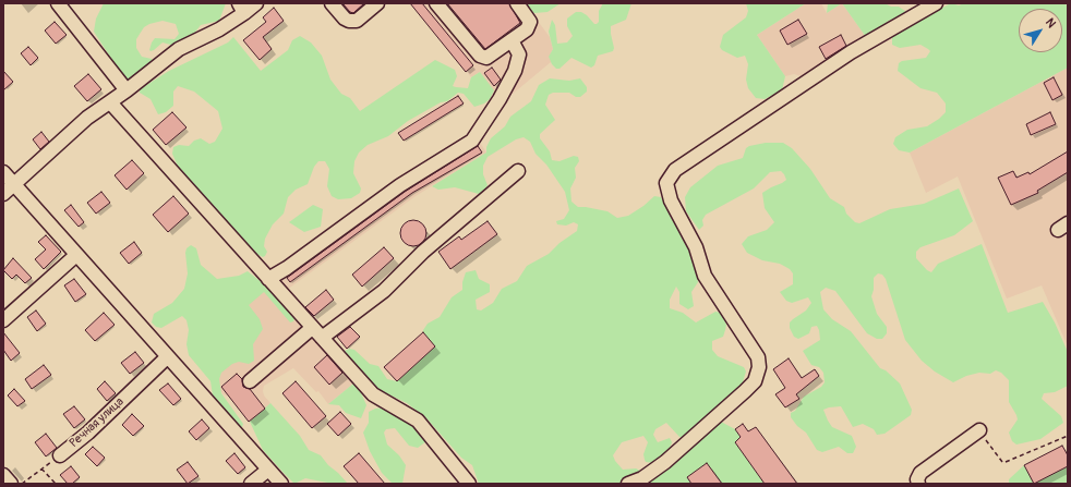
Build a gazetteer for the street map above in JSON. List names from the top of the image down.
{
  "streets": {
    "street": ["Речная улица"]
  },
  "north": "top right"
}
